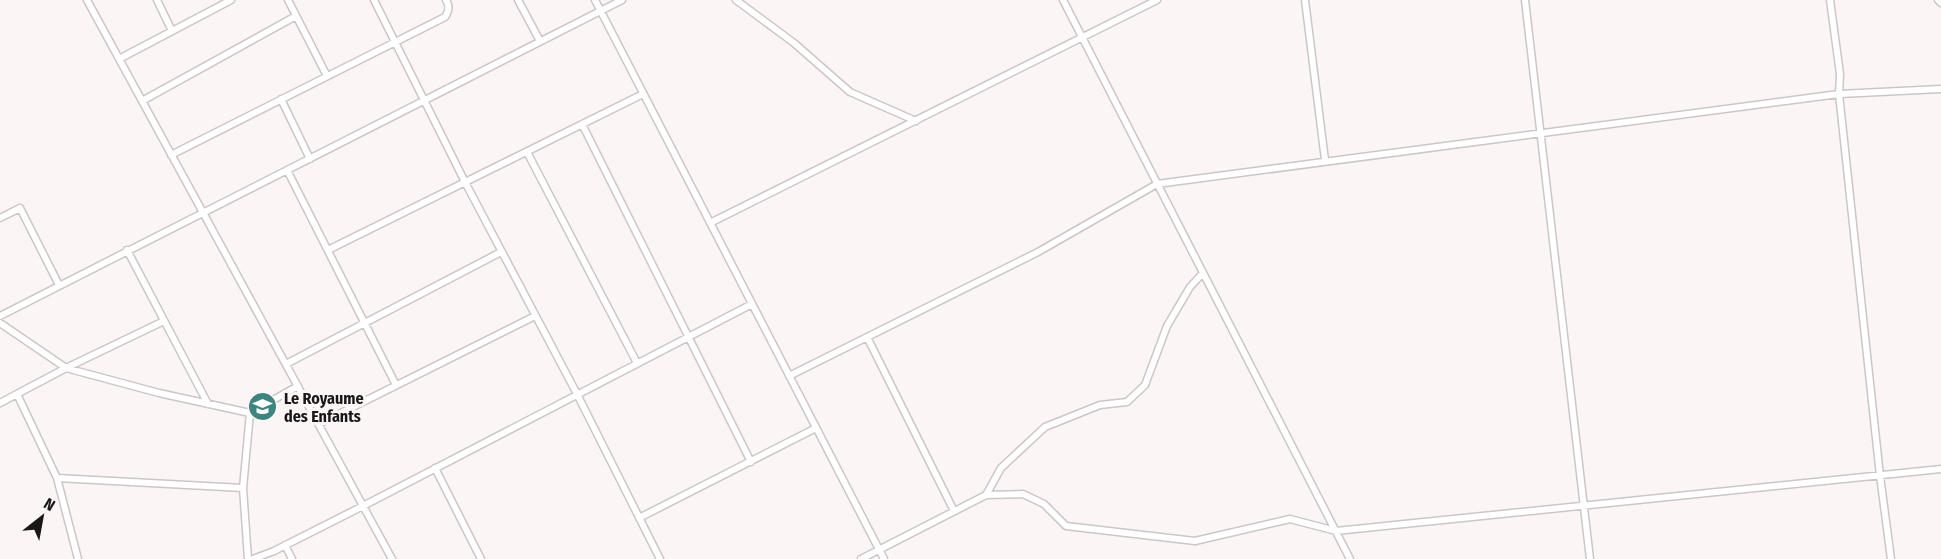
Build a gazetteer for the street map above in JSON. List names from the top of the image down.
{
  "places": {
    "school or university": ["Le Royaume des Enfants"]
  },
  "north": "top right"
}
